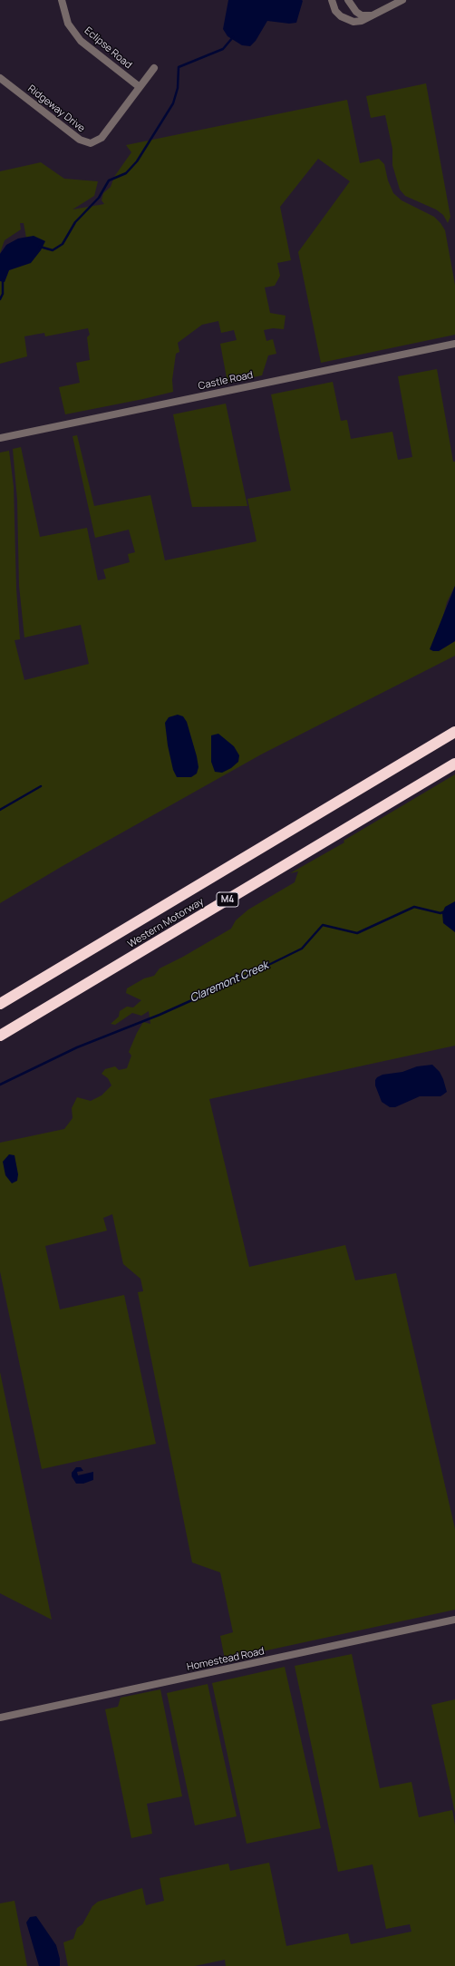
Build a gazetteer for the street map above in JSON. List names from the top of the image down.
{
  "streets": {
    "highway": ["M4", "Western Motorway"],
    "street": [
      "Eclipse Road",
      "Ridgeway Drive",
      "Castle Road",
      "Homestead Road"
    ]
  },
  "crossings": [
    ["Eclipse Road", "Ridgeway Drive"]
  ],
  "water": ["Claremont Creek"]
}
